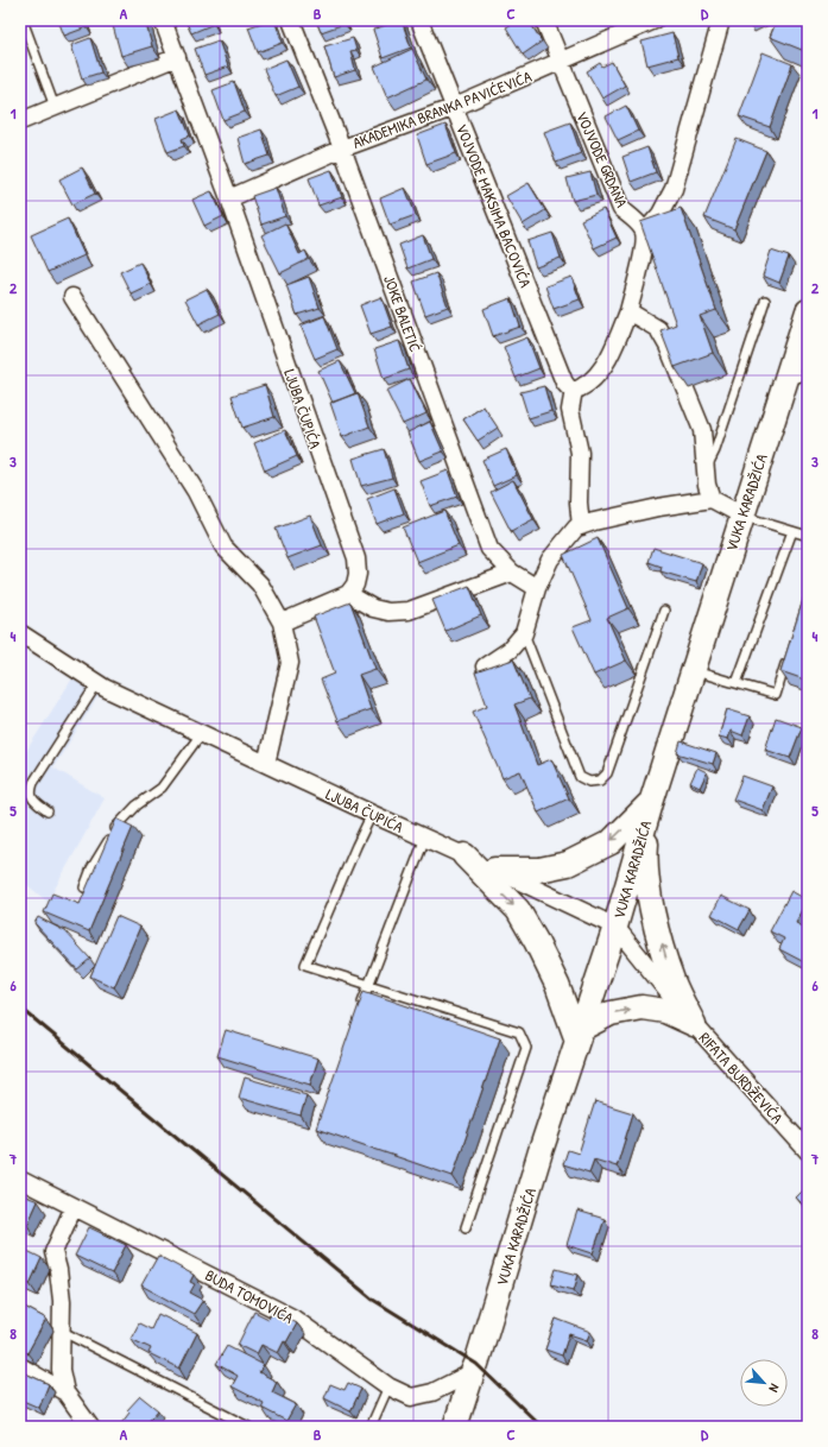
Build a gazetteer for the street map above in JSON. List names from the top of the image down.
{
  "streets": {
    "street": [
      "AKADEMIKA BRANKA PAVIĆEVIĆA",
      "VOJVODE GRDANA",
      "VOJVODE MAKSIMA BACOVIĆA",
      "JOKE BALETIĆ",
      "LJUBA ČUPIĆA",
      "VUKA KARADŽIĆA",
      "RIFATA BURDŽEVIĆA",
      "BUDA TOMOVIĆA"
    ]
  },
  "crossings": [
    ["AKADEMIKA BRANKA PAVIĆEVIĆA", "VOJVODE GRDANA"],
    ["AKADEMIKA BRANKA PAVIĆEVIĆA", "VOJVODE MAKSIMA BACOVIĆA"],
    ["AKADEMIKA BRANKA PAVIĆEVIĆA", "JOKE BALETIĆ"],
    ["AKADEMIKA BRANKA PAVIĆEVIĆA", "LJUBA ČUPIĆA"],
    ["LJUBA ČUPIĆA", "VUKA KARADŽIĆA"],
    ["LJUBA ČUPIĆA", "RIFATA BURDŽEVIĆA"],
    ["VUKA KARADŽIĆA", "RIFATA BURDŽEVIĆA"],
    ["VUKA KARADŽIĆA", "BUDA TOMOVIĆA"]
  ],
  "north": "bottom right",
  "grid": {
    "columns": [
      "A",
      "B",
      "C",
      "D"
    ],
    "rows": [
      "1",
      "2",
      "3",
      "4",
      "5",
      "6",
      "7",
      "8"
    ]
  }
}
